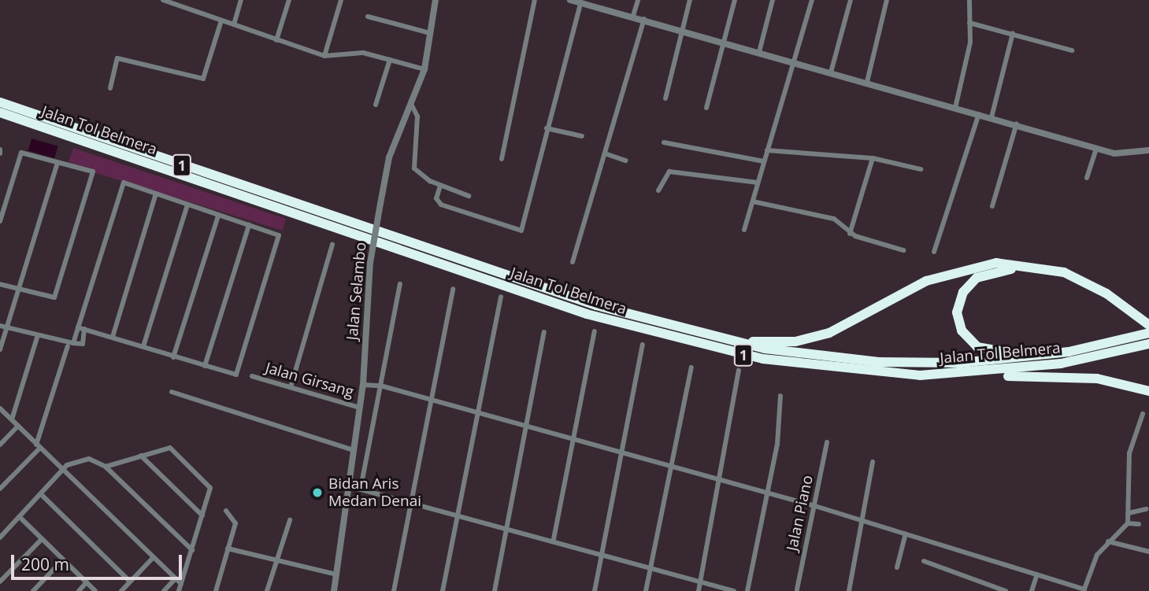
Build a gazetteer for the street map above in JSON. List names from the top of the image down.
{
  "streets": {
    "highway": ["Jalan Tol Belmera", "1"],
    "street": ["Jalan Selambo", "Jalan Girsang", "Jalan Piano"]
  },
  "crossings": [
    ["Jalan Selambo", "Jalan Girsang"]
  ],
  "places": ["Bidan Aris Medan Denai"],
  "scale_bar": "200 m"
}
